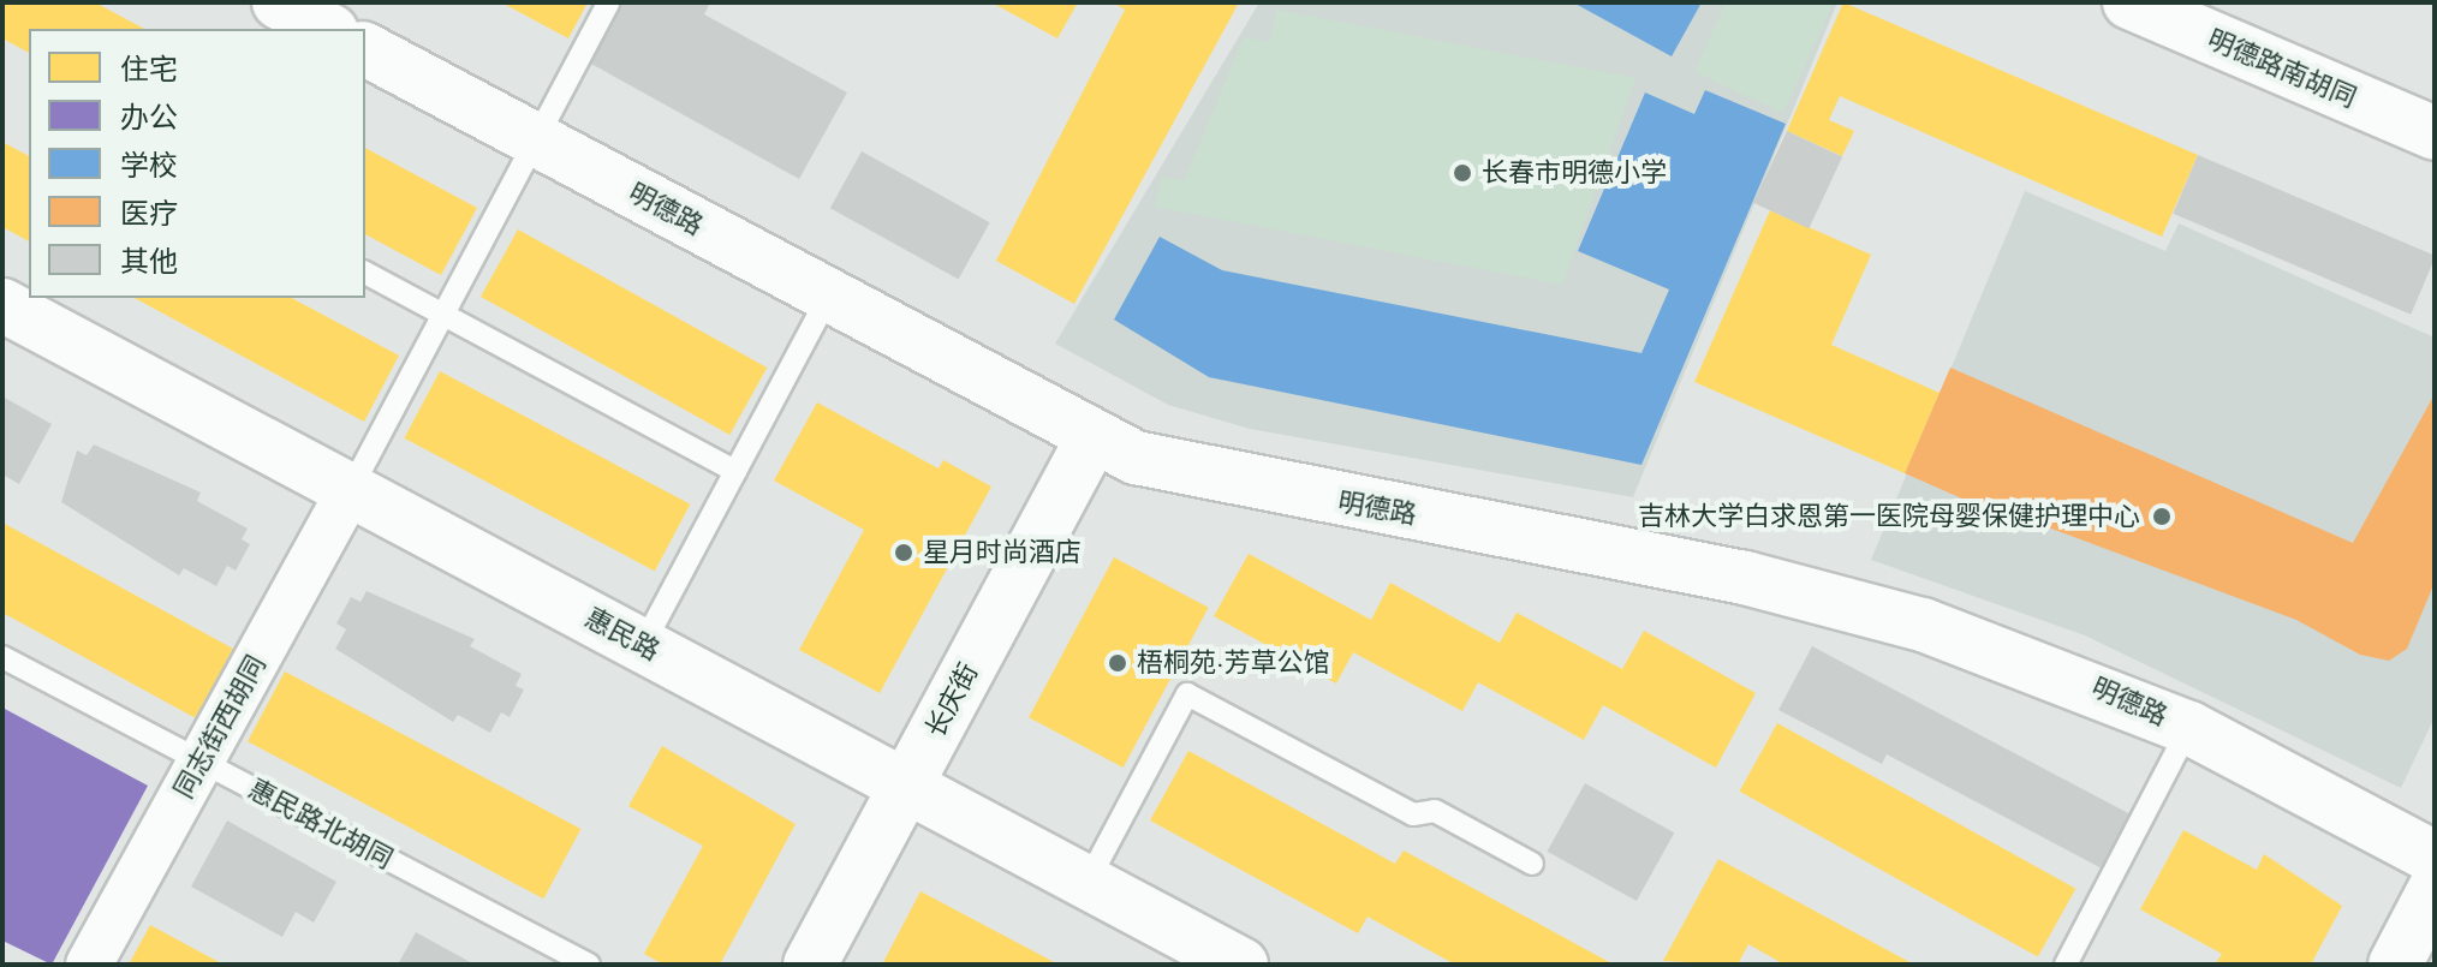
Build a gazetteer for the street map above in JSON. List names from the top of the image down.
{
  "streets": {
    "street": [
      "明德路南胡同",
      "明德路",
      "惠民路",
      "长庆街",
      "同志街西胡同"
    ],
    "lane": ["惠民路北胡同"]
  },
  "crossings": [
    ["明德路", "长庆街"],
    ["惠民路", "长庆街"],
    ["惠民路", "同志街西胡同"],
    ["同志街西胡同", "惠民路北胡同"]
  ],
  "places": [
    "长春市明德小学",
    "吉林大学白求恩第一医院母婴保健护理中心",
    "星月时尚酒店",
    "梧桐苑·芳草公馆"
  ],
  "legend": [
    "住宅",
    "办公",
    "学校",
    "医疗",
    "其他"
  ]
}
